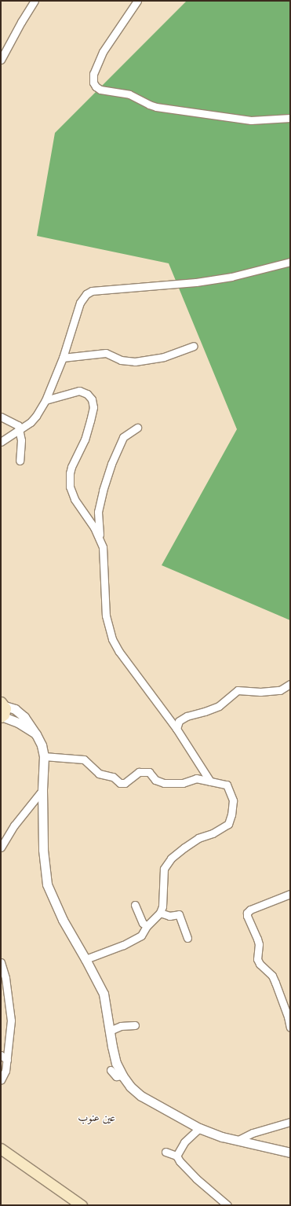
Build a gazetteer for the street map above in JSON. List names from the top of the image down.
{
  "districts": ["عين عنوب"]
}
